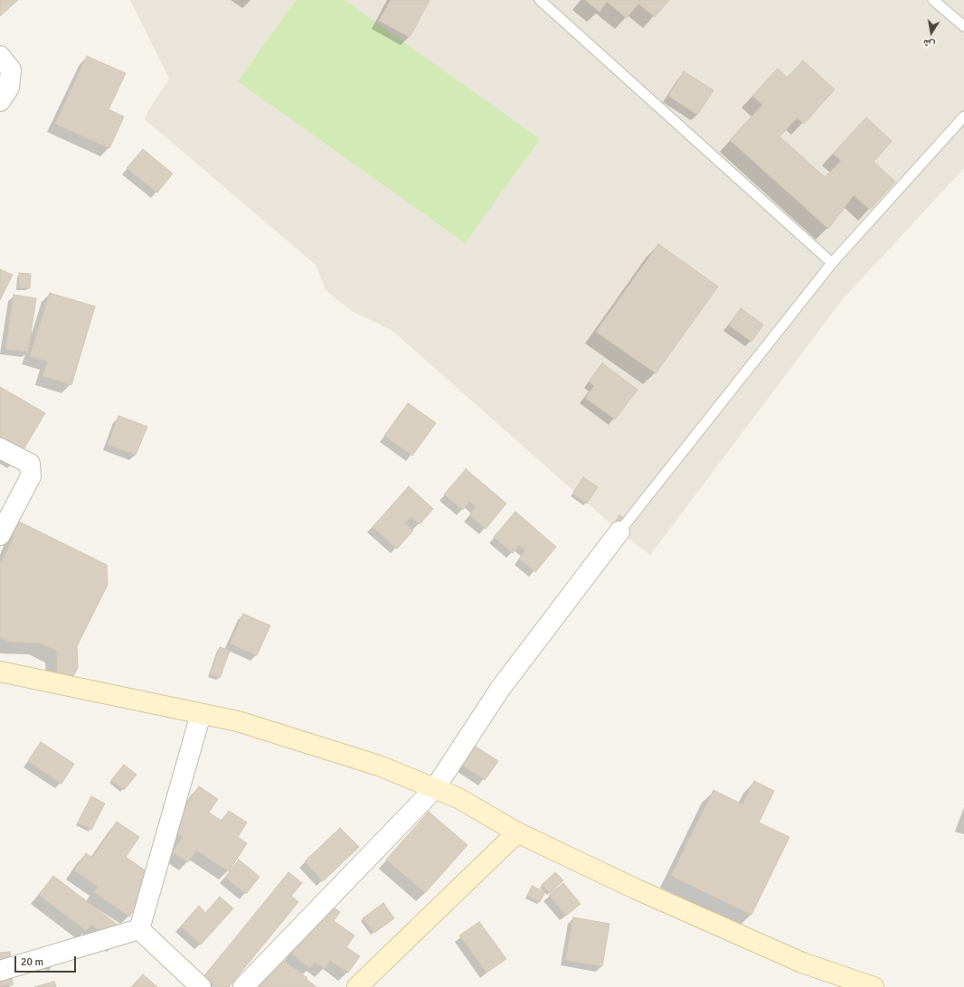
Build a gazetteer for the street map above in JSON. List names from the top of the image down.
{
  "scale_bar": "20 m",
  "north": "bottom"
}
